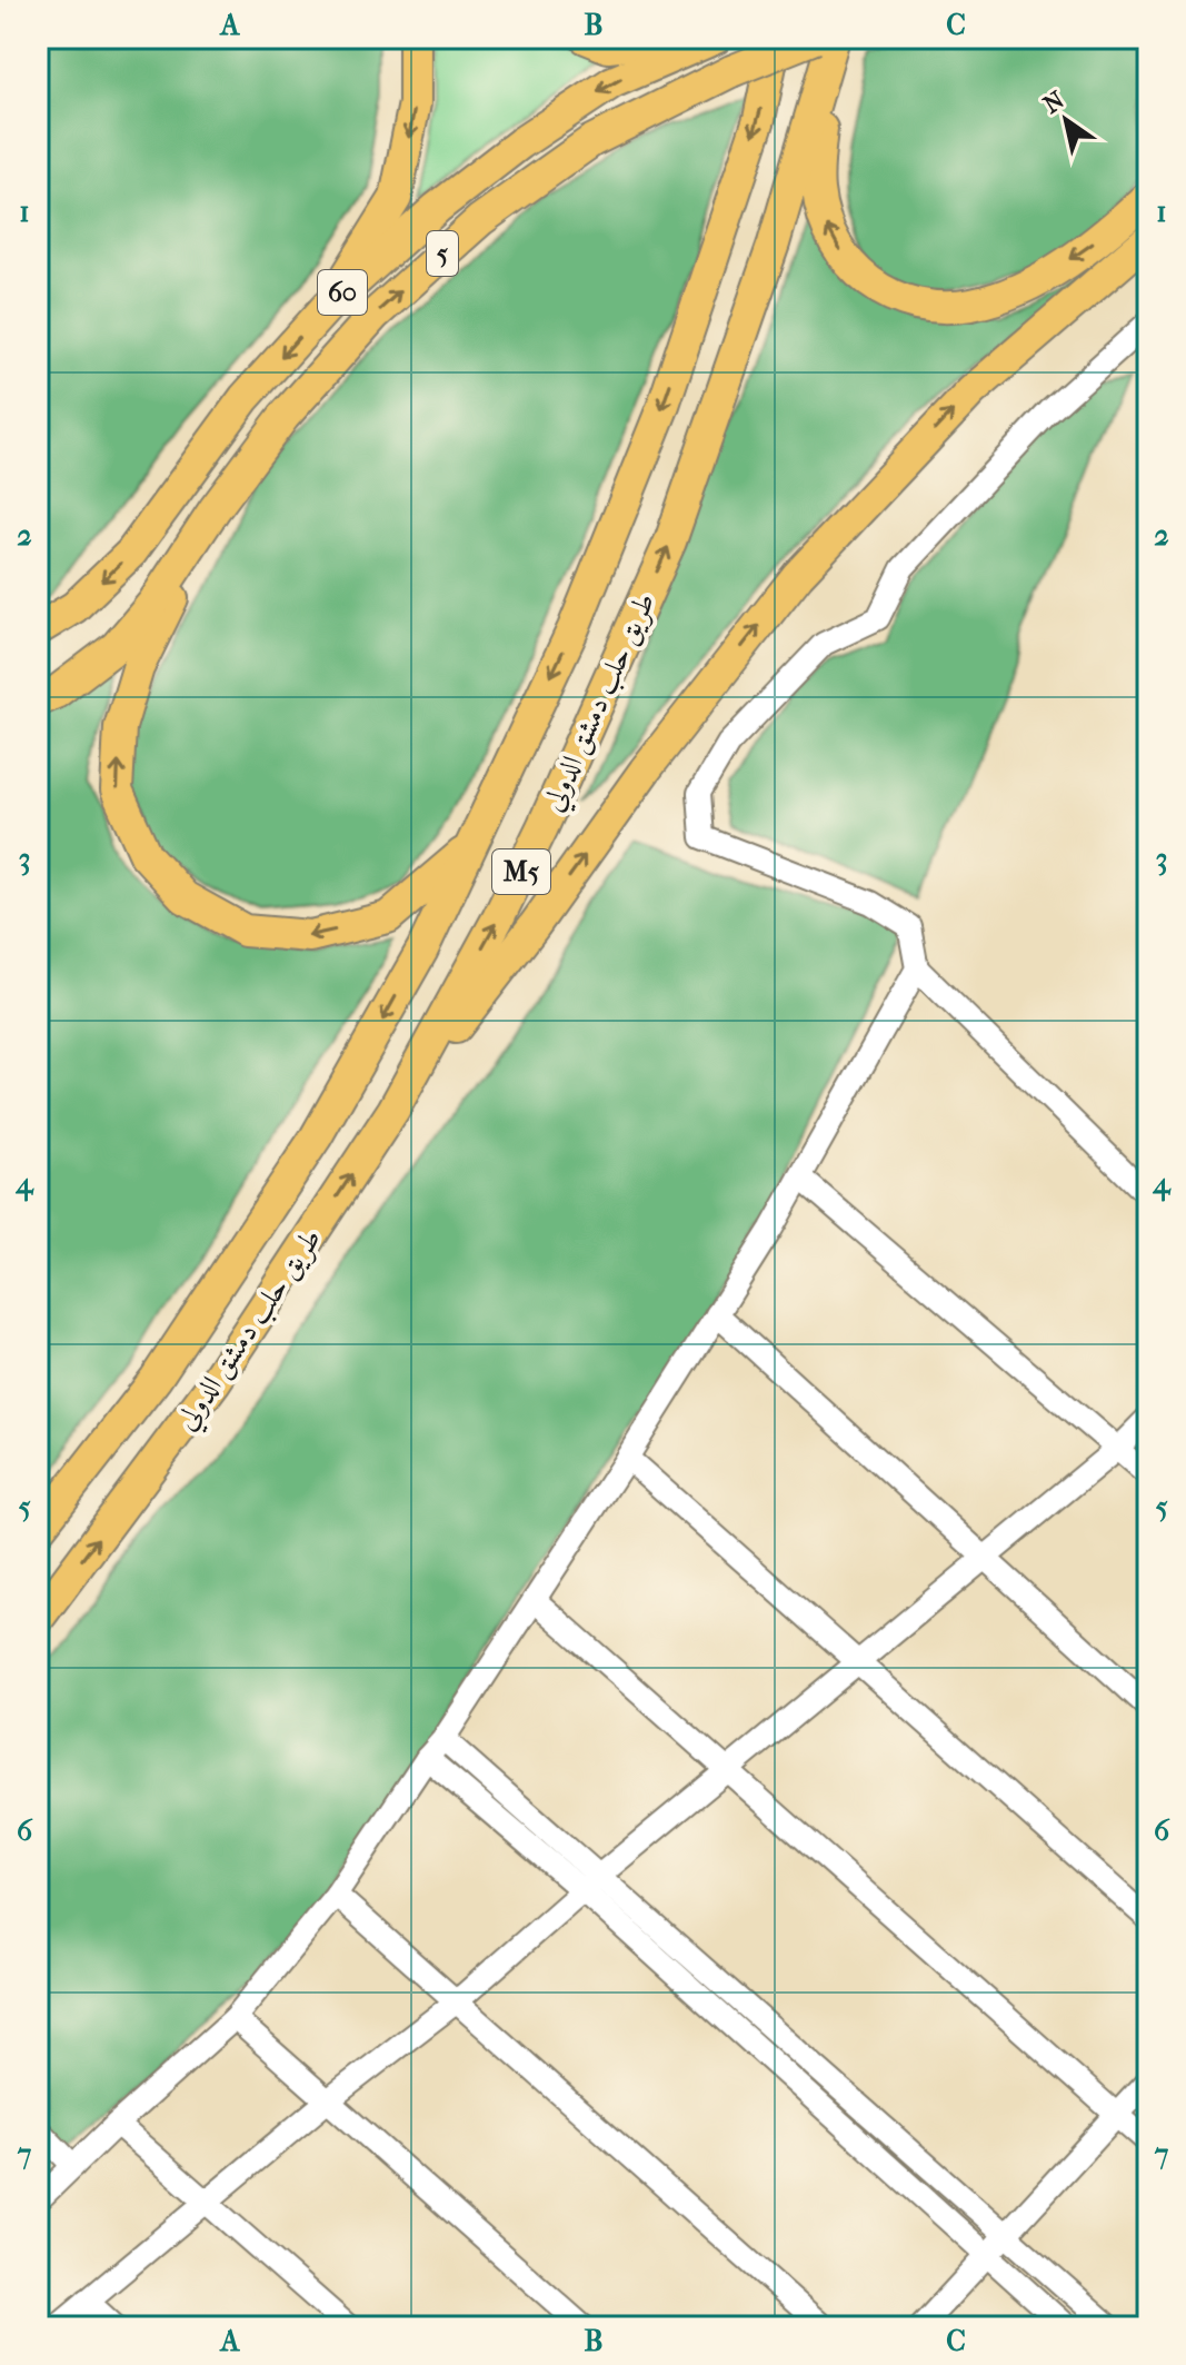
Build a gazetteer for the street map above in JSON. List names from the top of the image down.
{
  "streets": {
    "highway": [
      "5",
      "60",
      "طريق حلب دمشق الدولي",
      "M5"
    ]
  },
  "north": "top left",
  "grid": {
    "columns": ["A", "B", "C"],
    "rows": [
      "1",
      "2",
      "3",
      "4",
      "5",
      "6",
      "7"
    ]
  }
}
